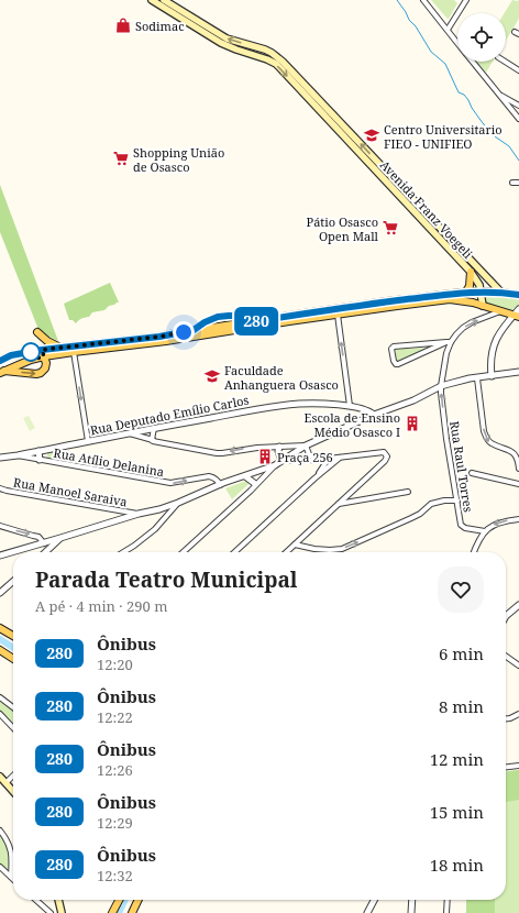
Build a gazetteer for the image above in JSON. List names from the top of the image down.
{
  "streets": {
    "main road": ["Avenida Franz Voegeli"],
    "street": [
      "Rua Deputado Emílio Carlos",
      "Rua Atílio Delanina",
      "Rua Raul Torres",
      "Rua Manoel Saraiva"
    ]
  },
  "crossings": [
    ["Rua Deputado Emílio Carlos", "Rua Atílio Delanina"]
  ],
  "one_way": ["Rua Raul Torres"],
  "places": {
    "shop": ["Sodimac"],
    "school or university": ["Centro Universitario FIEO - UNIFIEO", "Faculdade Anhanguera Osasco"],
    "supermarket": ["Shopping União de Osasco", "Pátio Osasco Open Mall"],
    "building": ["Escola de Ensino Médio Osasco I", "Praça 256"]
  },
  "lines": ["bus line 280"],
  "page": {
    "on_map": "280",
    "heading": ["Parada Teatro Municipal", "A pé · 4 min · 290 m"],
    "list": [
      {
        "mark": "280",
        "name": "Ônibus",
        "note": "12:20",
        "value": "6 min"
      },
      {
        "mark": "280",
        "name": "Ônibus",
        "note": "12:22",
        "value": "8 min"
      },
      {
        "mark": "280",
        "name": "Ônibus",
        "note": "12:26",
        "value": "12 min"
      },
      {
        "mark": "280",
        "name": "Ônibus",
        "note": "12:29",
        "value": "15 min"
      },
      {
        "mark": "280",
        "name": "Ônibus",
        "note": "12:32",
        "value": "18 min"
      }
    ]
  }
}
